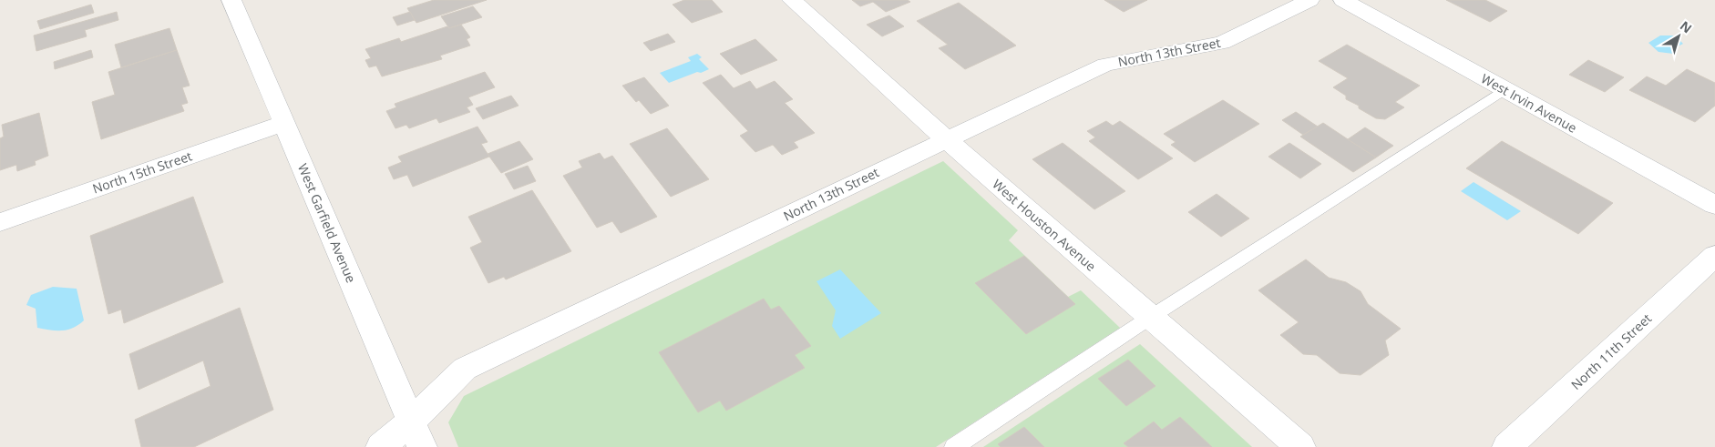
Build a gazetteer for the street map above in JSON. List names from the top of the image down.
{
  "streets": {
    "street": [
      "North 13th Street",
      "West Irvin Avenue",
      "North 15th Street",
      "West Garfield Avenue",
      "West Houston Avenue",
      "North 11th Street"
    ]
  },
  "crossings": [
    ["North 13th Street", "West Garfield Avenue"],
    ["North 13th Street", "West Houston Avenue"],
    ["North 15th Street", "West Garfield Avenue"]
  ],
  "north": "top right"
}
